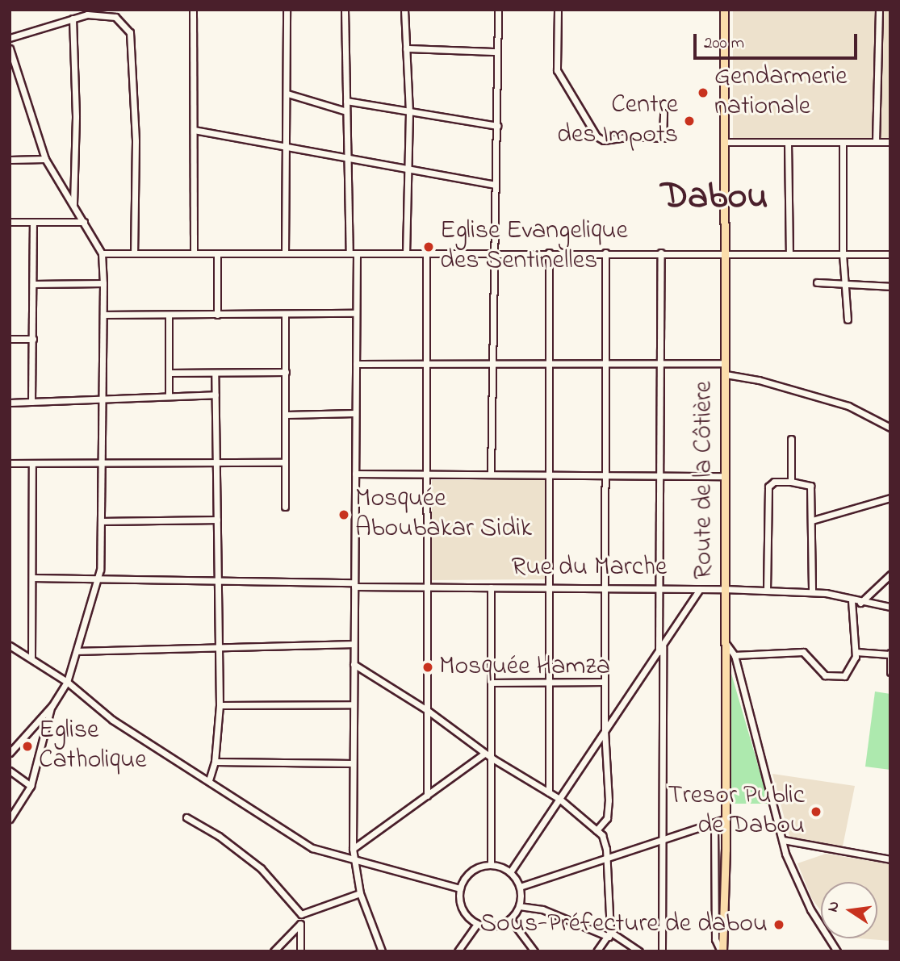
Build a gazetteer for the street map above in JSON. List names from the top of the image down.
{
  "streets": {
    "main road": ["Route de la Côtière"],
    "street": ["Rue du Marche"]
  },
  "crossings": [
    ["Route de la Côtière", "Rue du Marche"]
  ],
  "districts": ["Dabou"],
  "places": [
    "Gendarmerie nationale",
    "Centre des Impots",
    "Eglise Evangelique des Sentinelles",
    "Mosquée Aboubakar Sidik",
    "Mosquée Hamza",
    "Eglise Catholique",
    "Tresor Public de Dabou",
    "Sous-Préfecture de dabou"
  ],
  "scale_bar": "200 m",
  "north": "left"
}
